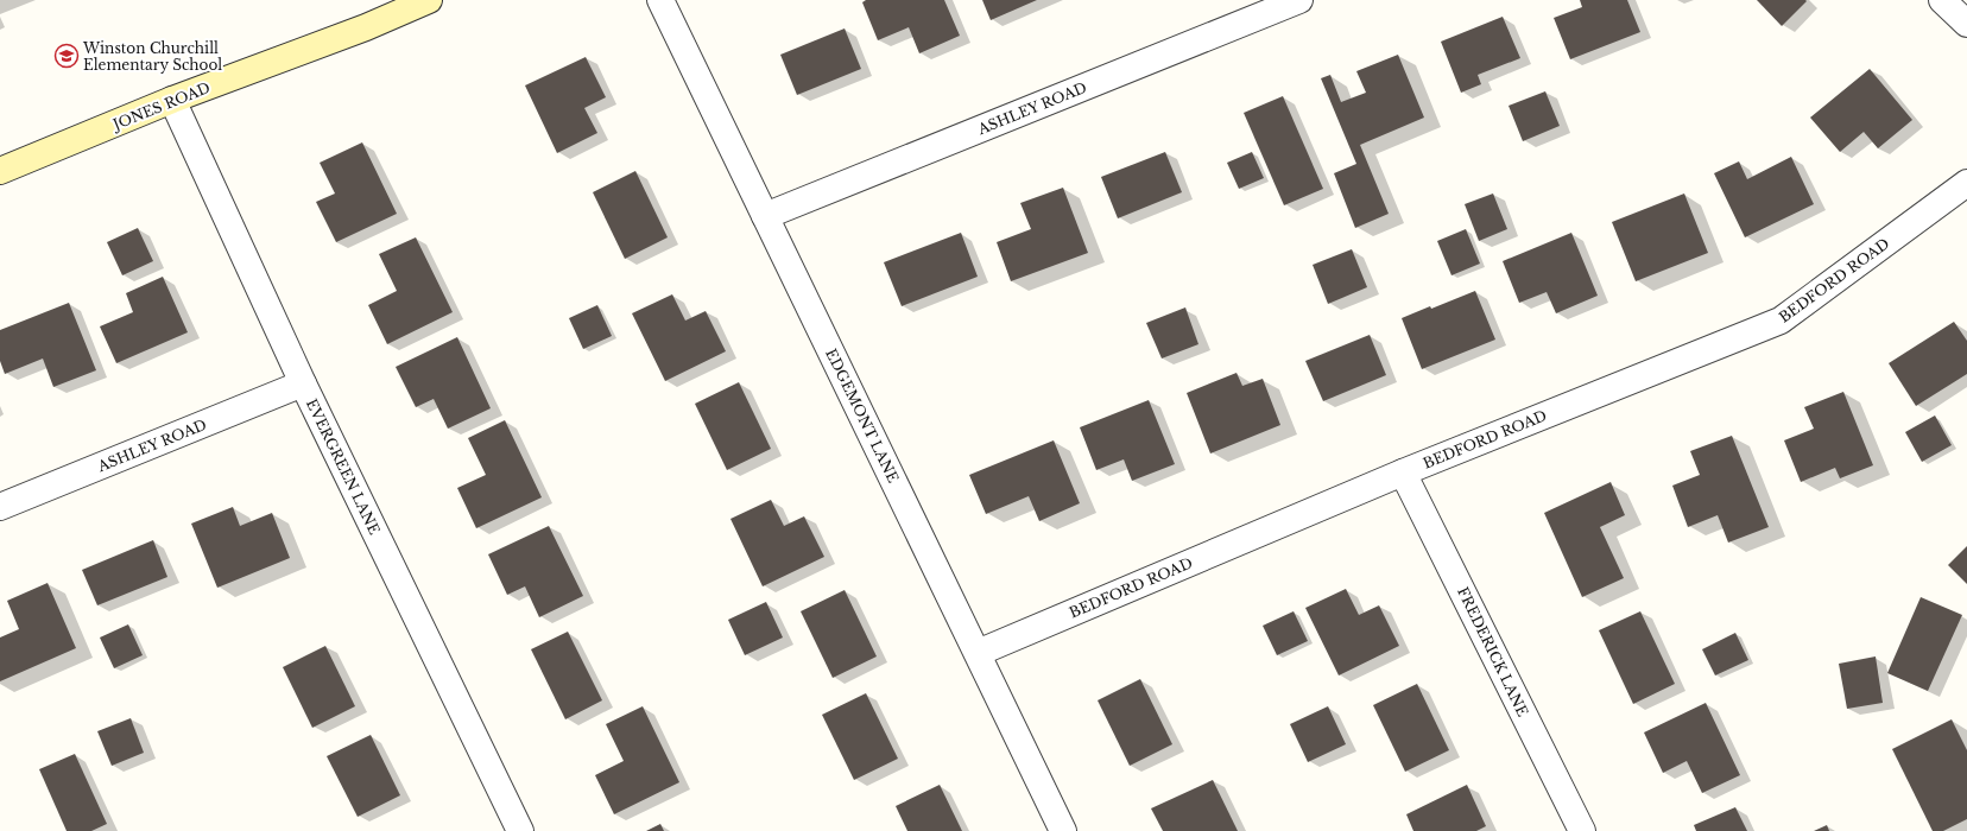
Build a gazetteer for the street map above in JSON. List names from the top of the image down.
{
  "streets": {
    "street": [
      "JONES ROAD",
      "ASHLEY ROAD",
      "BEDFORD ROAD",
      "EDGEMONT LANE",
      "EVERGREEN LANE",
      "FREDERICK LANE"
    ]
  },
  "crossings": [
    ["JONES ROAD", "EVERGREEN LANE"],
    ["ASHLEY ROAD", "EDGEMONT LANE"],
    ["ASHLEY ROAD", "EVERGREEN LANE"],
    ["BEDFORD ROAD", "EDGEMONT LANE"],
    ["BEDFORD ROAD", "FREDERICK LANE"]
  ],
  "places": {
    "school or university": ["Winston Churchill Elementary School"]
  }
}
